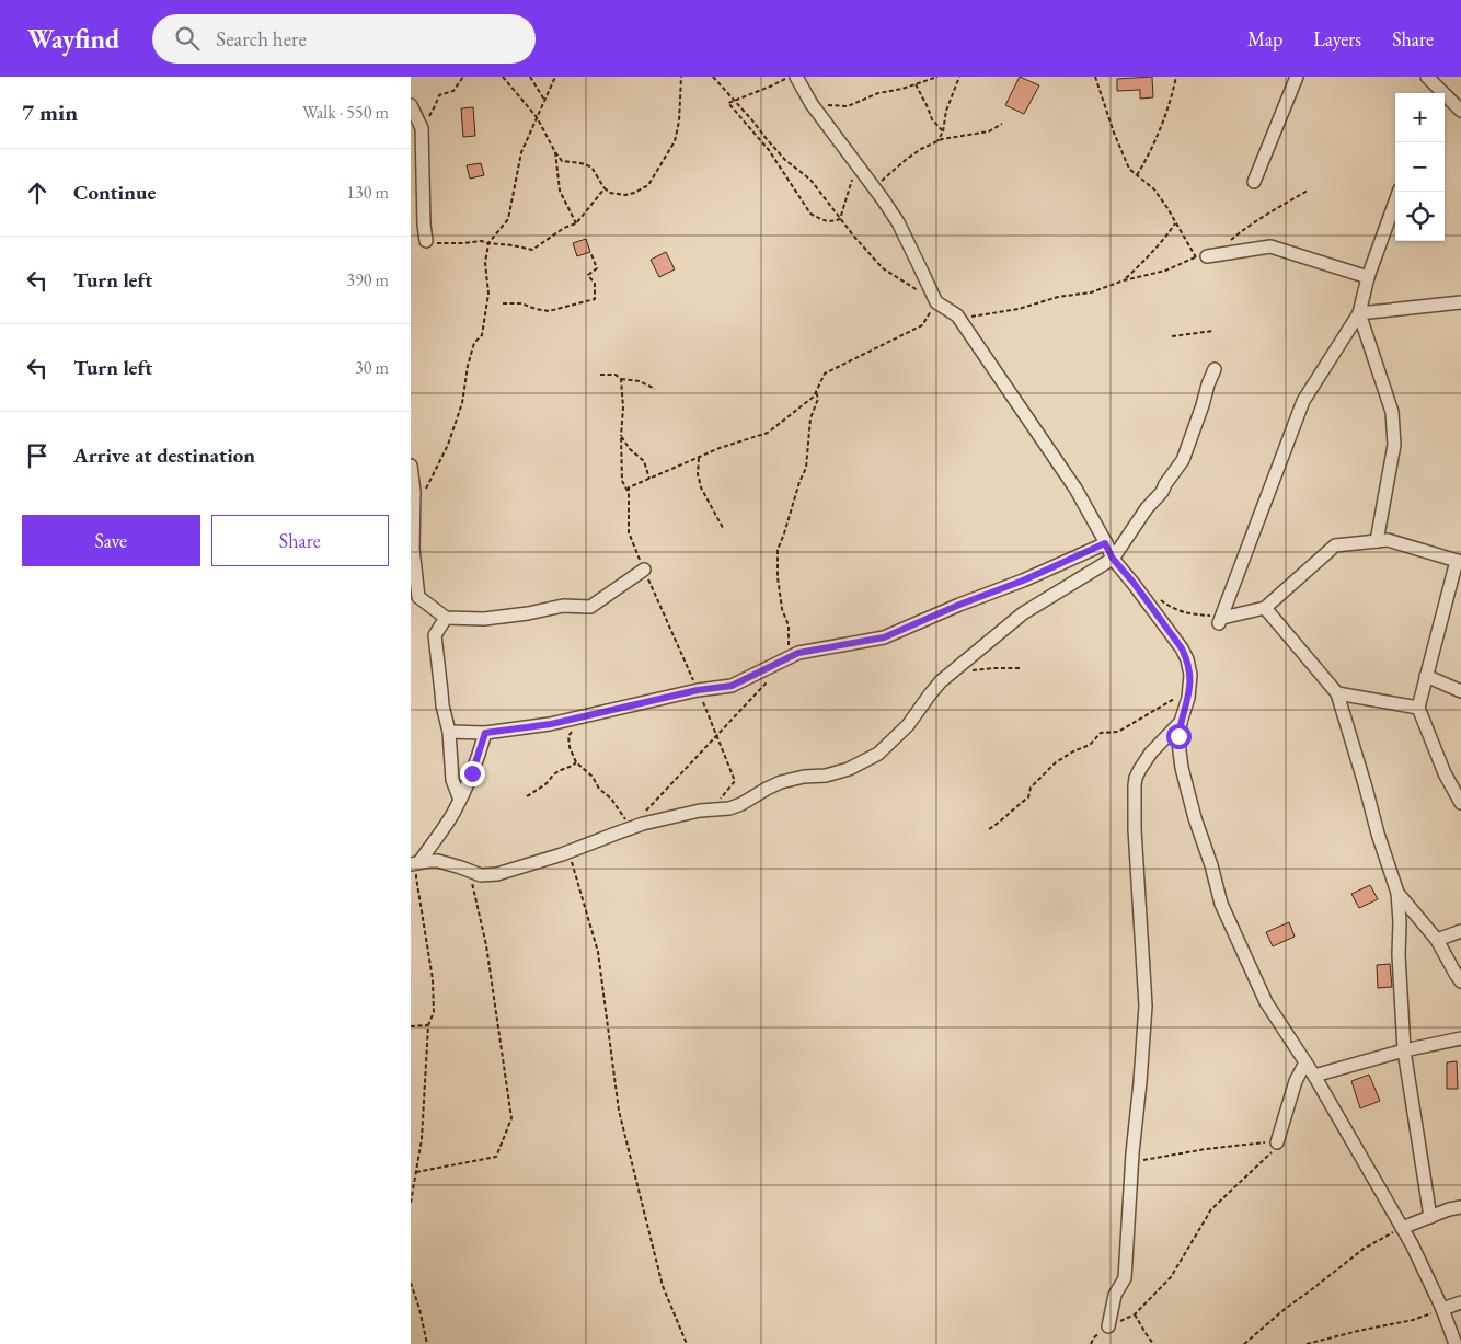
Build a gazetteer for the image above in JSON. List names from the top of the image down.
{
  "page": {
    "header": "Wayfind",
    "search": "Search here",
    "nav": ["Map", "Layers", "Share"],
    "heading": ["7 min", "Walk · 550 m"],
    "map_buttons": ["+", "−"],
    "list": [
      ["Continue", "130 m"],
      ["Turn left", "390 m"],
      ["Turn left", "30 m"],
      "Arrive at destination"
    ],
    "buttons": ["Save", "Share"]
  }
}
